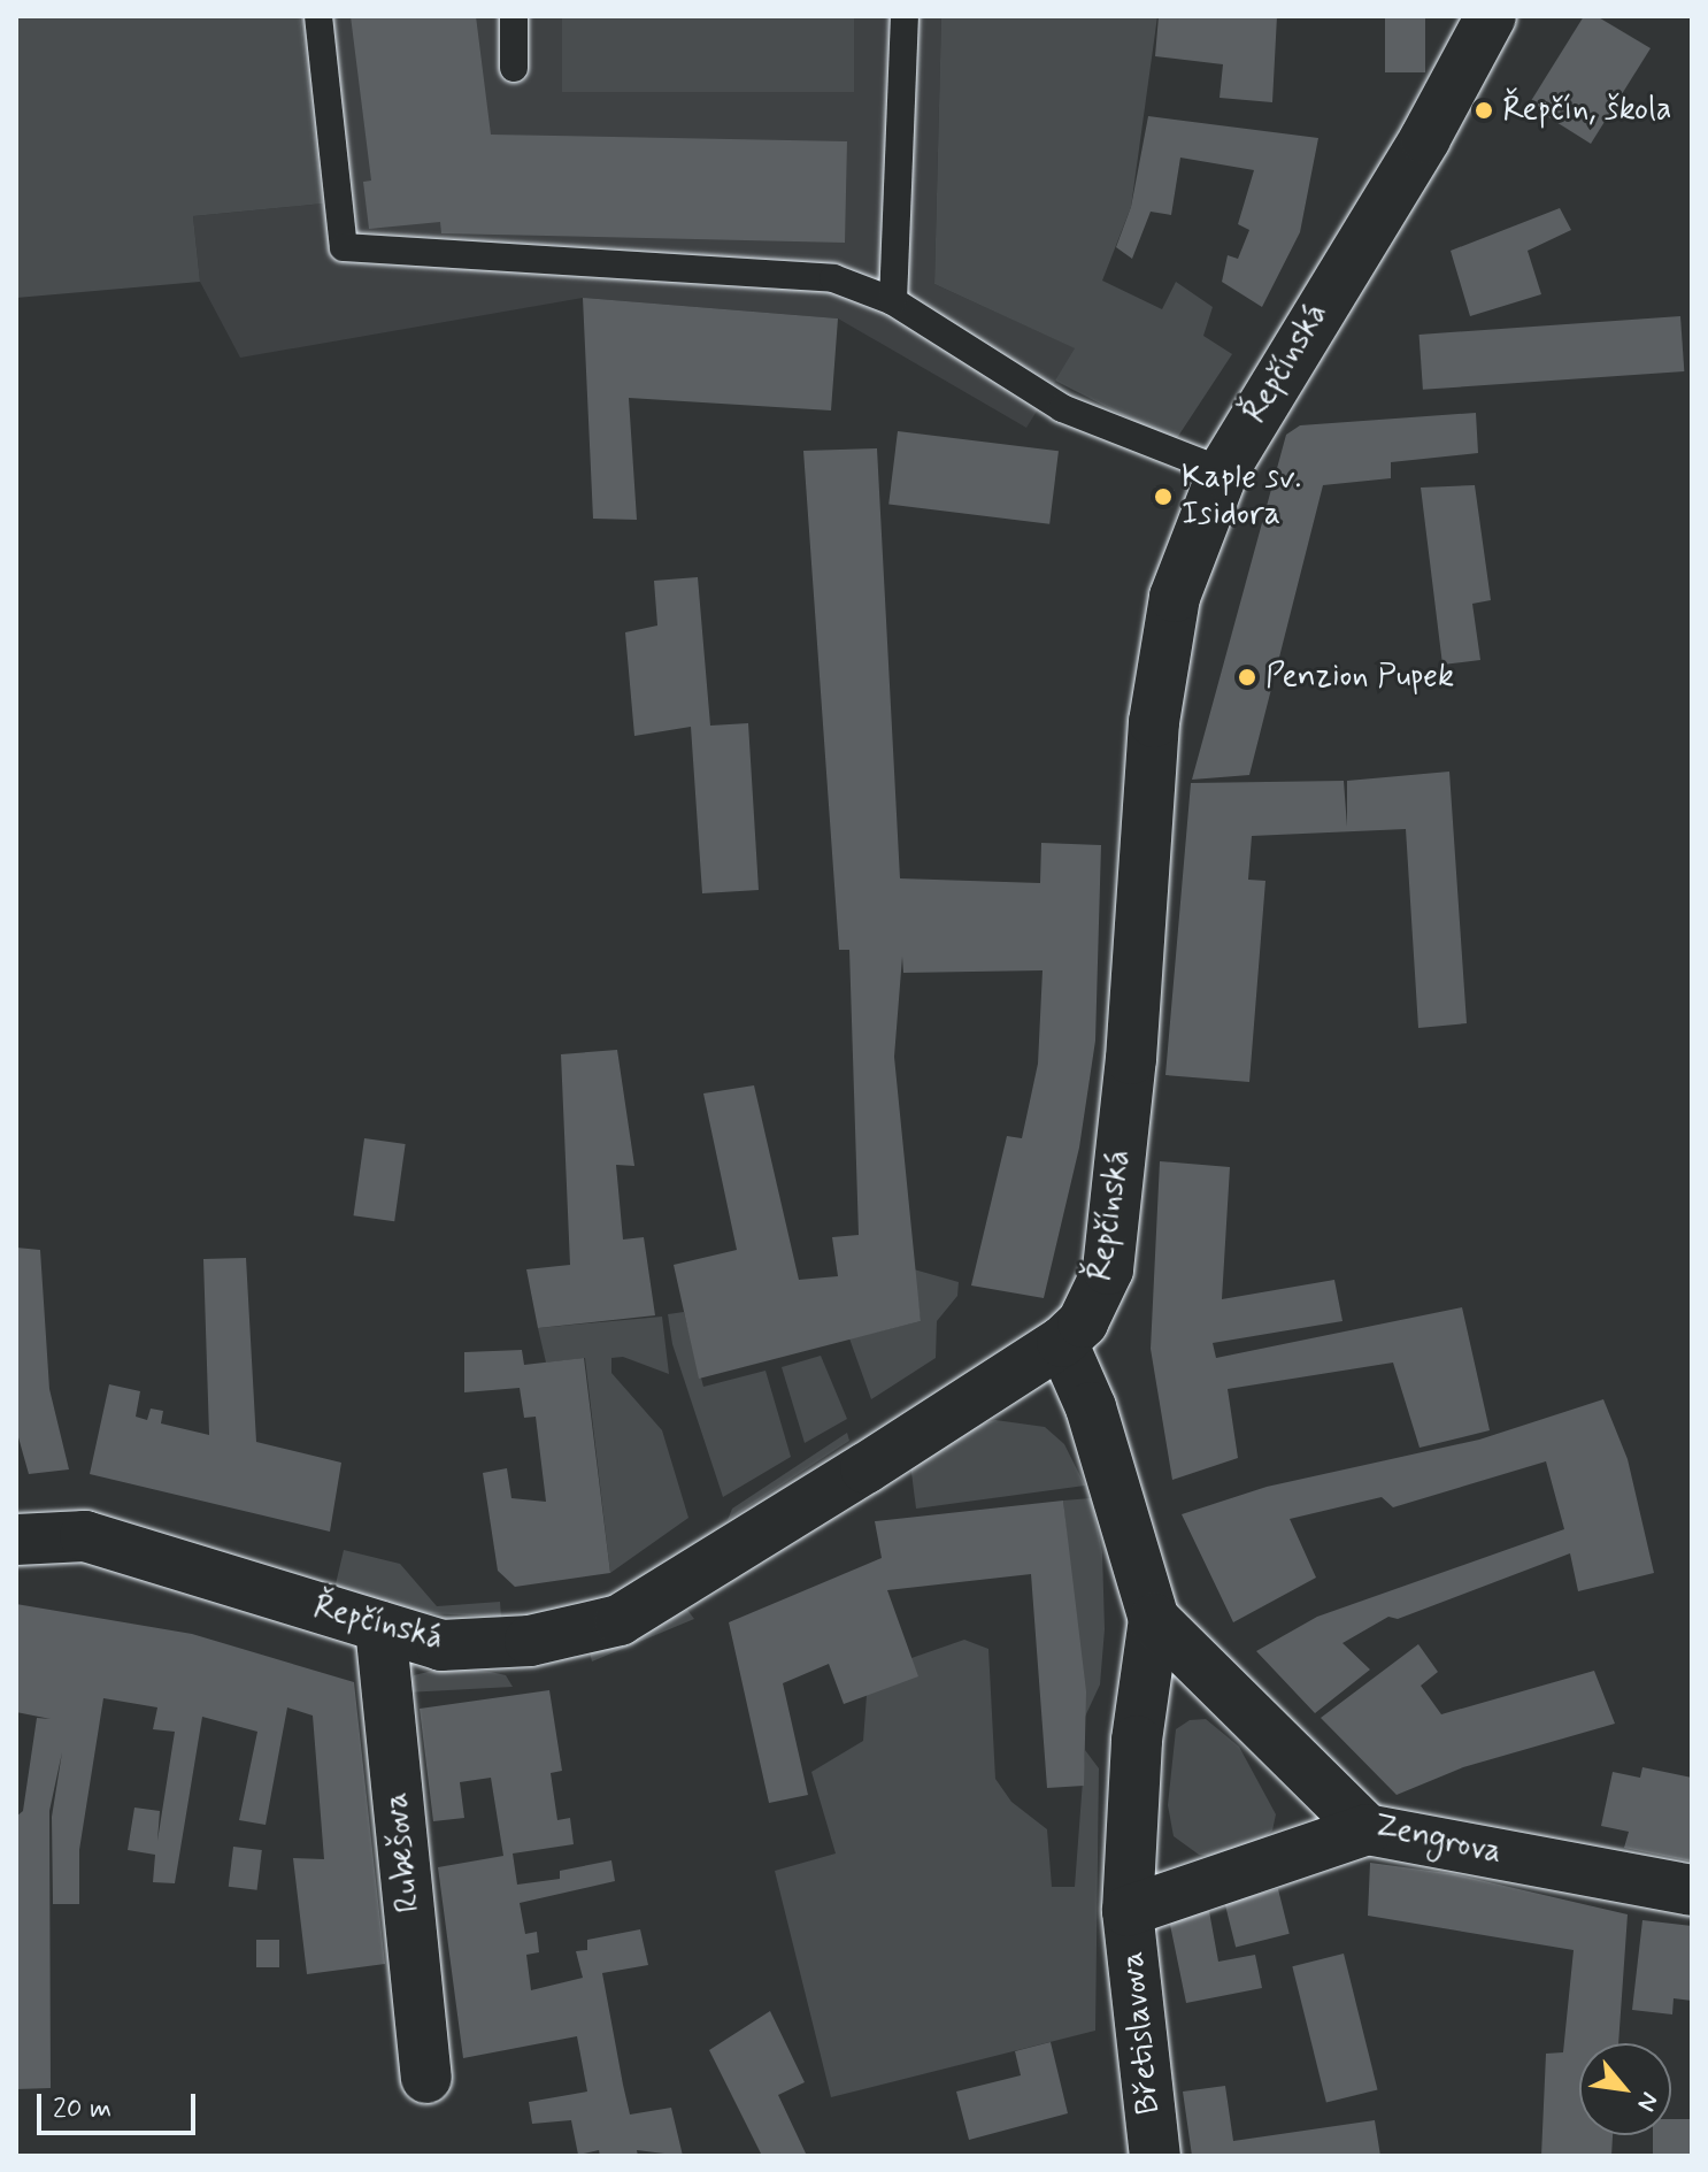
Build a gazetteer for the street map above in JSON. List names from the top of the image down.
{
  "streets": {
    "street": [
      "Řepčínská",
      "Zengrova",
      "Rubešova",
      "Břetislavova"
    ]
  },
  "crossings": [
    ["Řepčínská", "Rubešova"],
    ["Zengrova", "Břetislavova"]
  ],
  "places": ["Řepčín, škola", "Kaple sv. Isidora", "Penzion Pupek"],
  "scale_bar": "20 m",
  "north": "bottom right"
}
